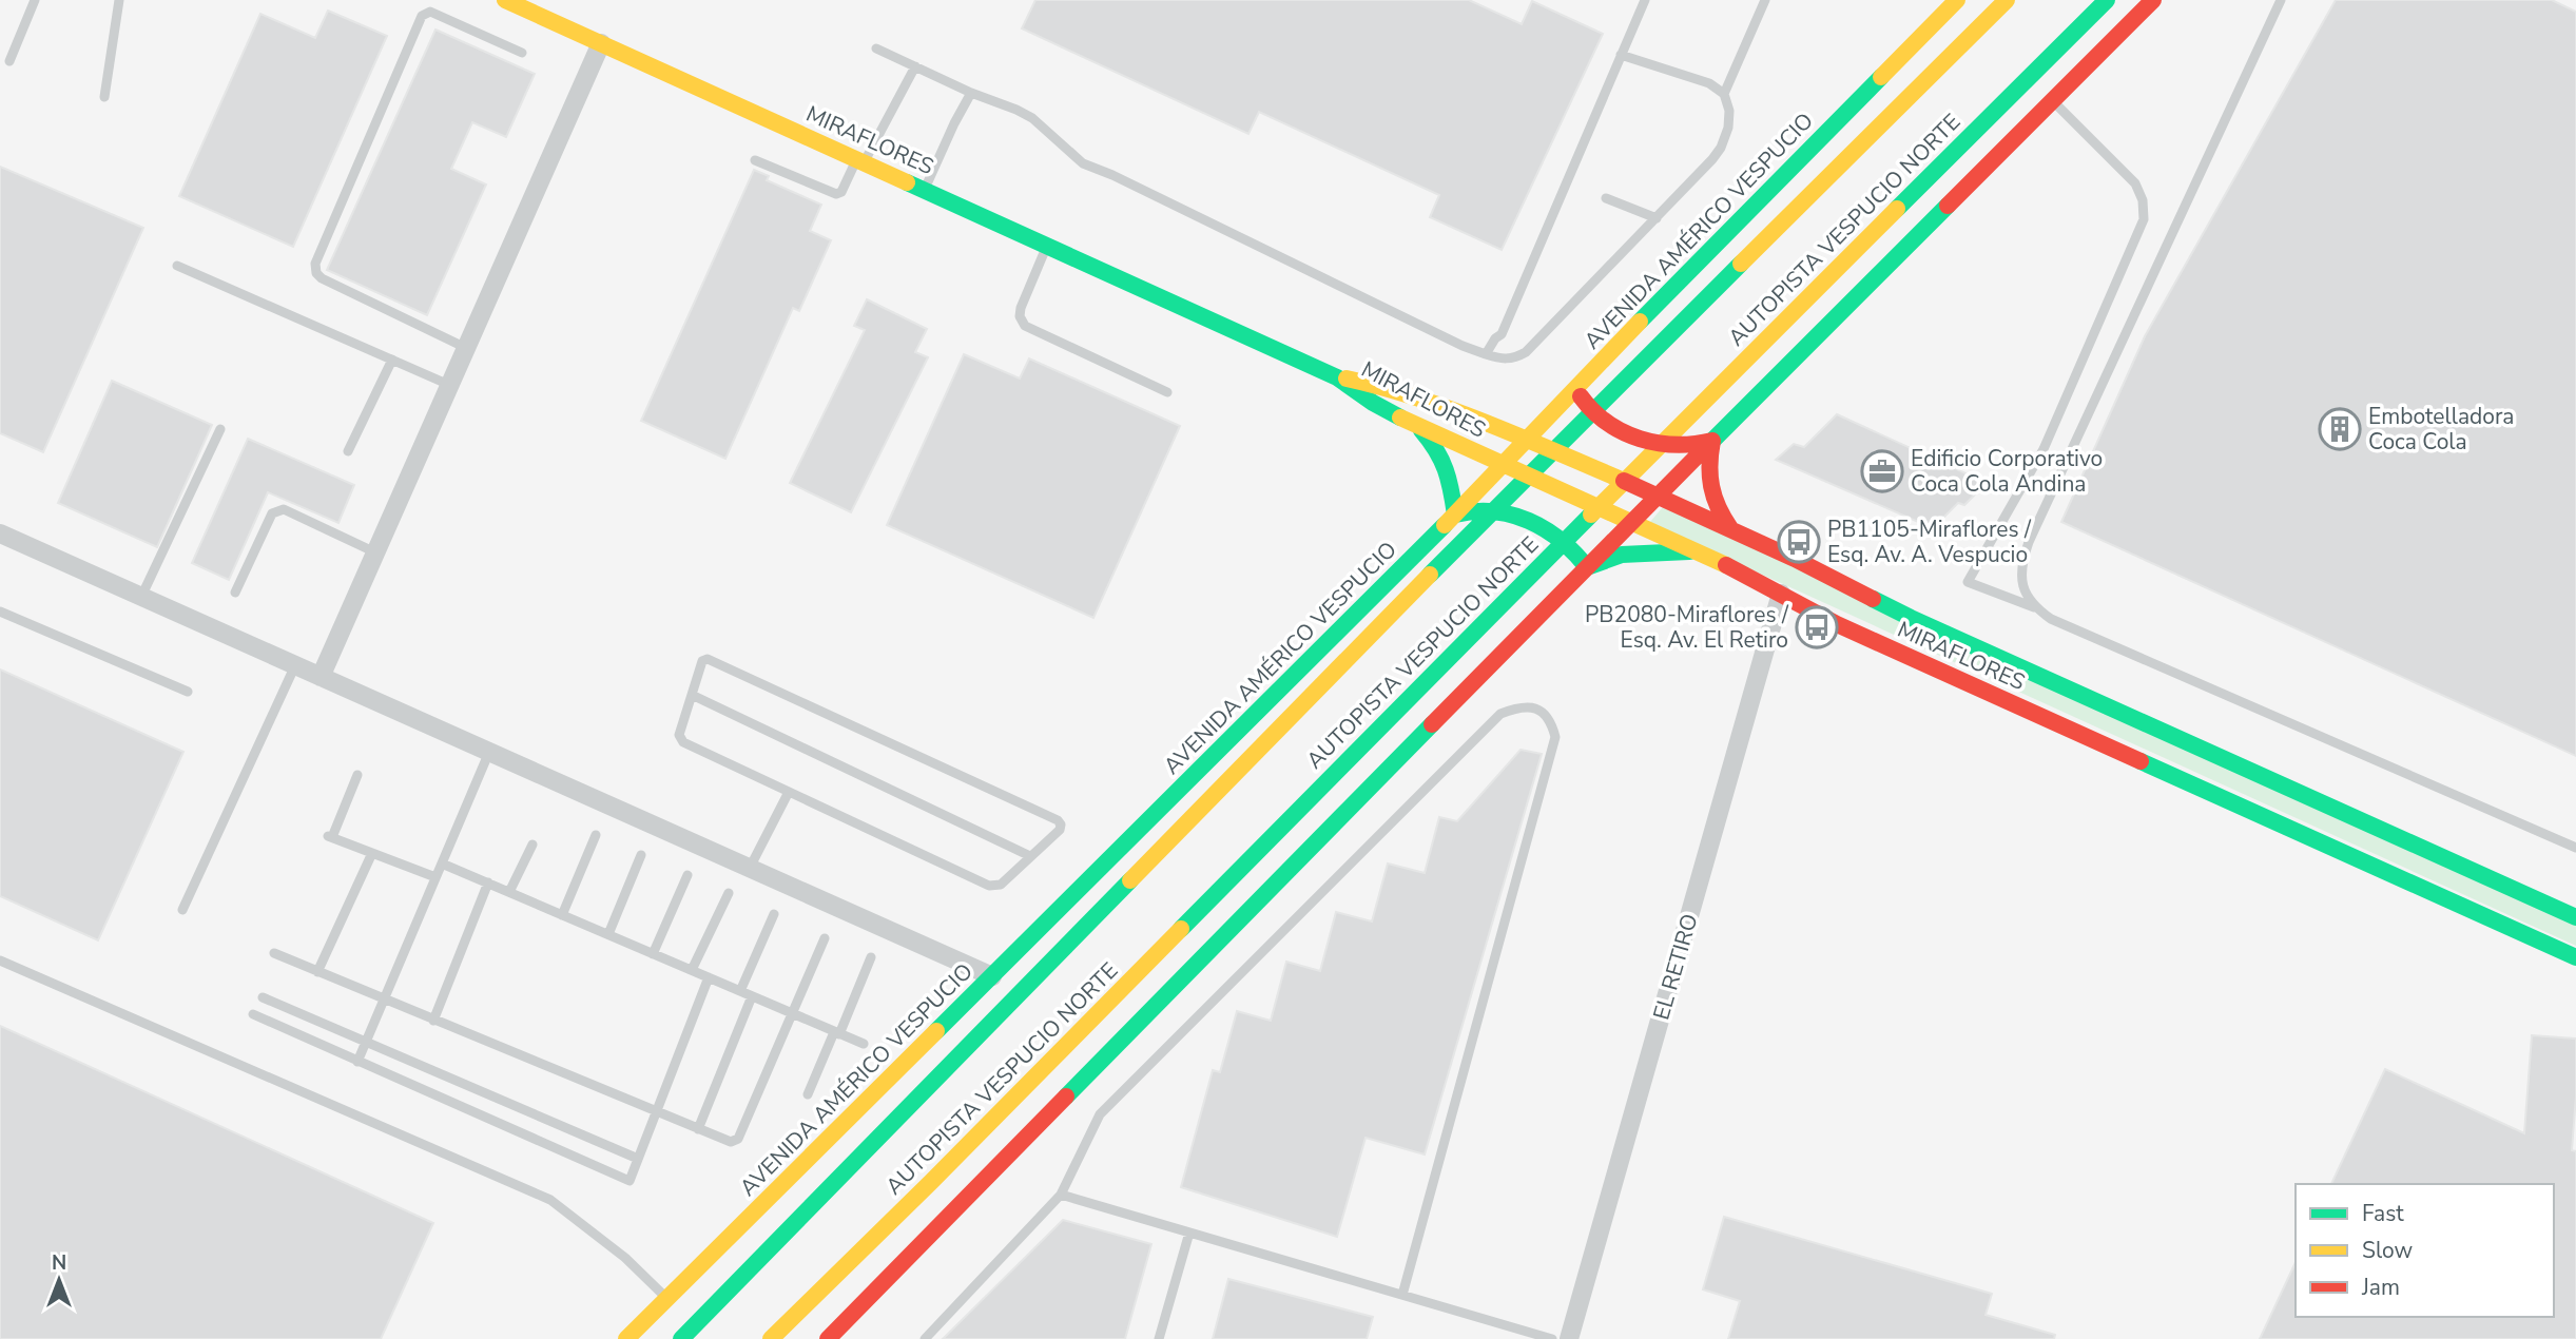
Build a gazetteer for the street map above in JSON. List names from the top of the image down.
{
  "streets": {
    "main road": ["MIRAFLORES", "AUTOPISTA VESPUCIO NORTE", "AVENIDA AMÉRICO VESPUCIO"],
    "street": ["EL RETIRO"]
  },
  "crossings": [
    ["MIRAFLORES", "AVENIDA AMÉRICO VESPUCIO"],
    ["MIRAFLORES", "EL RETIRO"]
  ],
  "places": {
    "building": ["Embotelladora Coca Cola"],
    "office": ["Edificio Corporativo Coca Cola Andina"],
    "bus stop": ["PB1105-Miraflores / Esq. Av. A. Vespucio", "PB2080-Miraflores / Esq. Av. El Retiro"]
  },
  "legend": ["Fast", "Slow", "Jam"],
  "north": "top"
}
